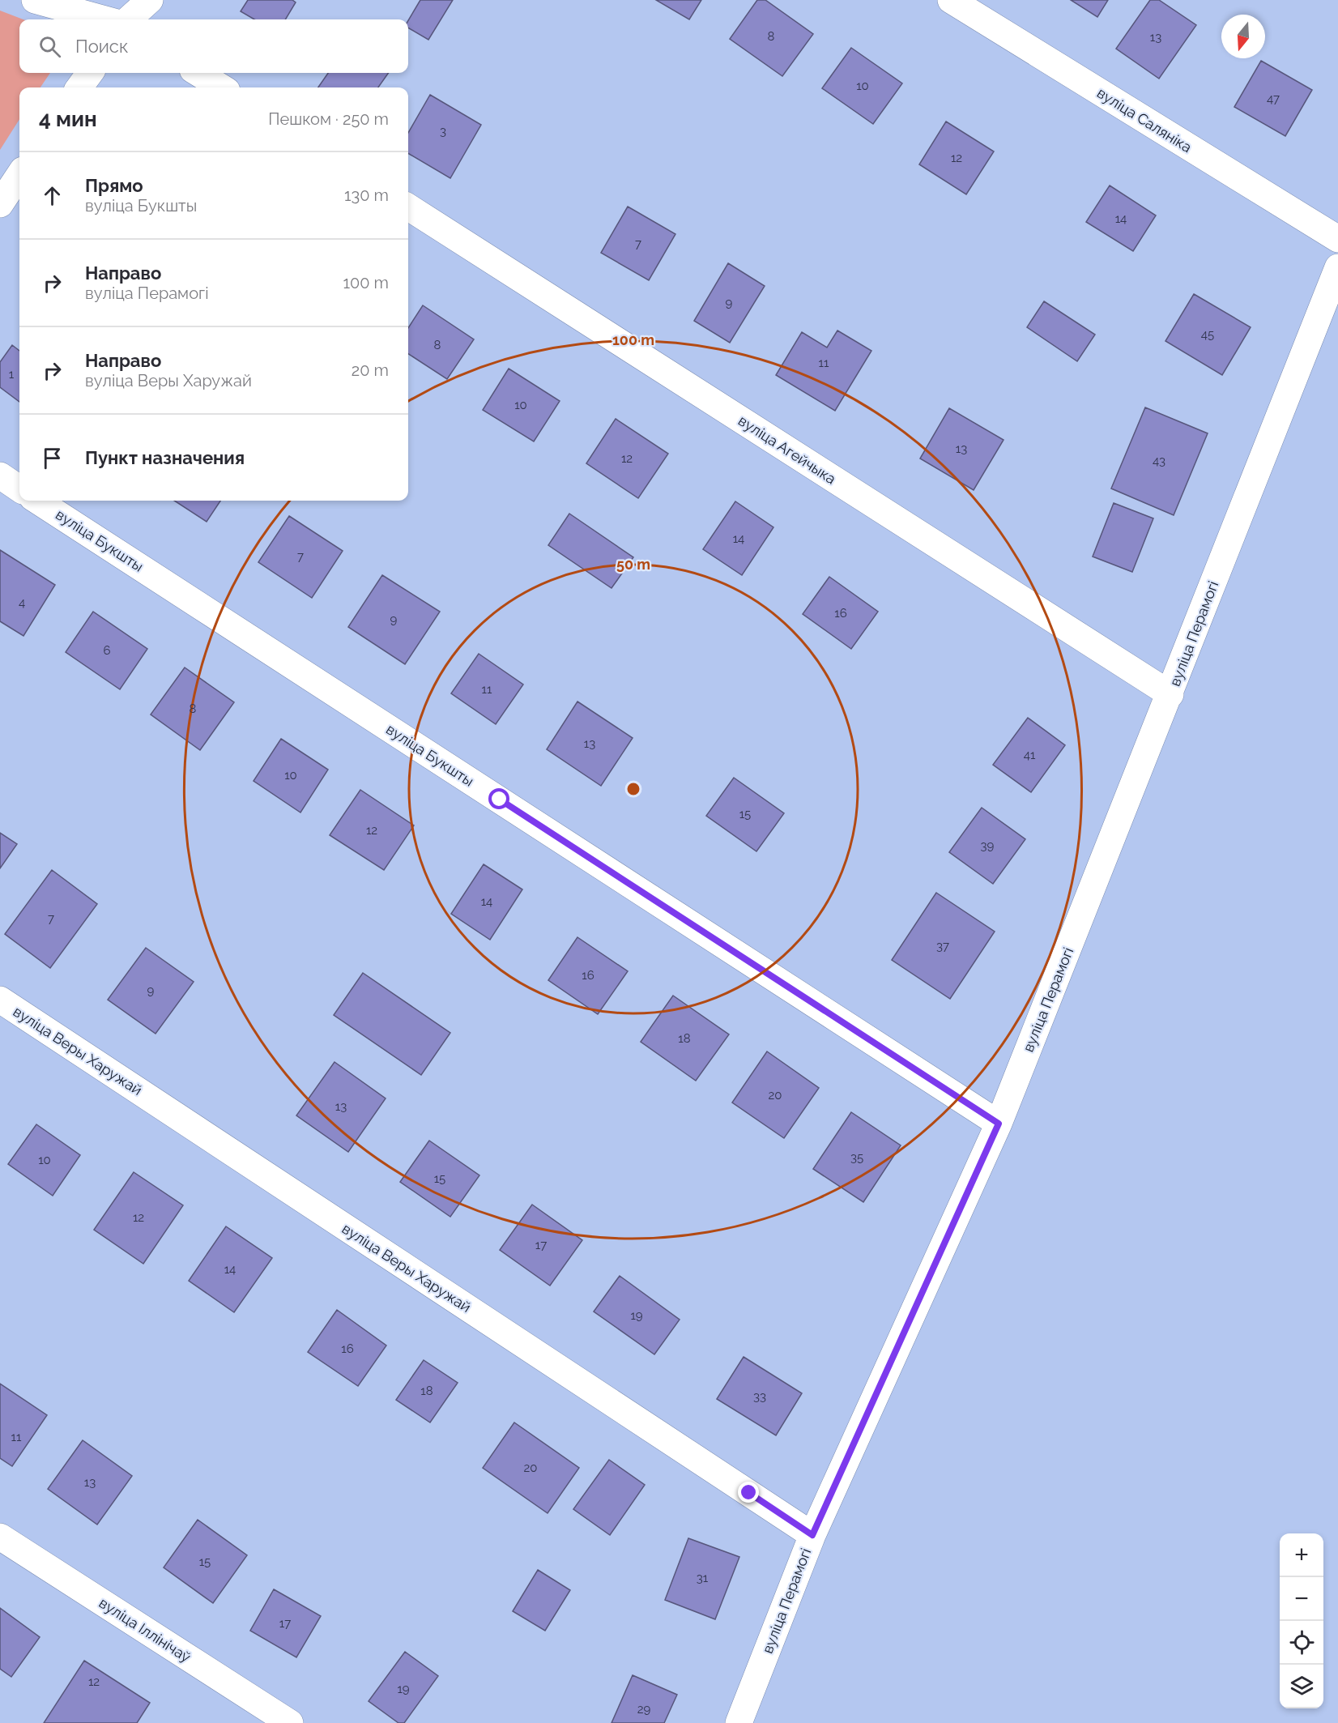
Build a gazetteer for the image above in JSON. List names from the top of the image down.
{
  "streets": {
    "street": [
      "вуліца Саляніка",
      "вуліца Агейчыка",
      "вуліца Букшты",
      "вуліца Перамогі",
      "вуліца Веры Харужай",
      "вуліца Іллінічаў"
    ]
  },
  "crossings": [
    ["вуліца Агейчыка", "вуліца Перамогі"],
    ["вуліца Букшты", "вуліца Перамогі"],
    ["вуліца Перамогі", "вуліца Веры Харужай"]
  ],
  "house_numbers": [
    "8",
    "13",
    "10",
    "47",
    "3",
    "12",
    "14",
    "7",
    "9",
    "45",
    "8",
    "11",
    "1",
    "10",
    "13",
    "12",
    "43",
    "14",
    "7",
    "4",
    "16",
    "9",
    "6",
    "11",
    "8",
    "13",
    "41",
    "10",
    "15",
    "12",
    "39",
    "14",
    "7",
    "37",
    "16",
    "9",
    "18",
    "20",
    "13",
    "35",
    "10",
    "15",
    "12",
    "17",
    "14",
    "19",
    "16",
    "18",
    "33",
    "11",
    "20",
    "13",
    "15",
    "31",
    "17",
    "12",
    "19",
    "29"
  ],
  "north": "bottom",
  "page": {
    "search": "Поиск",
    "heading": ["4 мин", "Пешком · 250 m"],
    "list": [
      ["Прямо", "вуліца Букшты", "130 m"],
      ["Направо", "вуліца Перамогі", "100 m"],
      ["Направо", "вуліца Веры Харужай", "20 m"],
      "Пункт назначения"
    ],
    "map_buttons": ["+", "−"]
  },
  "rings": ["100 m", "50 m"]
}
